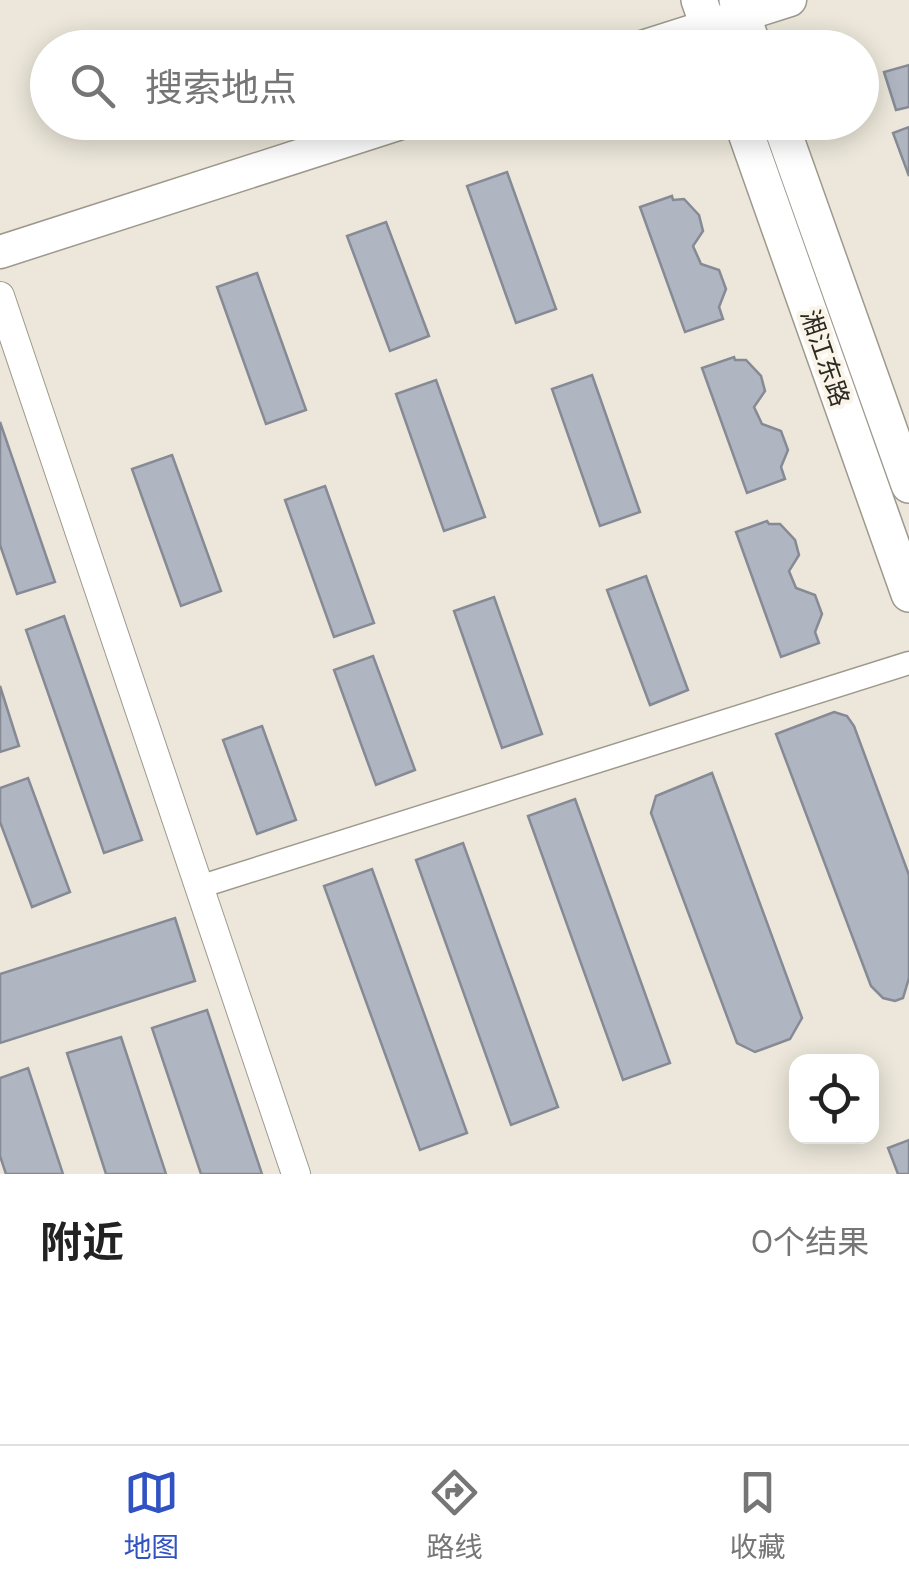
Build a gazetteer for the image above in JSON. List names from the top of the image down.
{
  "streets": {
    "main road": ["湘江东路"]
  },
  "page": {
    "search": "搜索地点",
    "heading": ["附近", "0个结果"],
    "nav": ["地图", "路线", "收藏"]
  }
}
